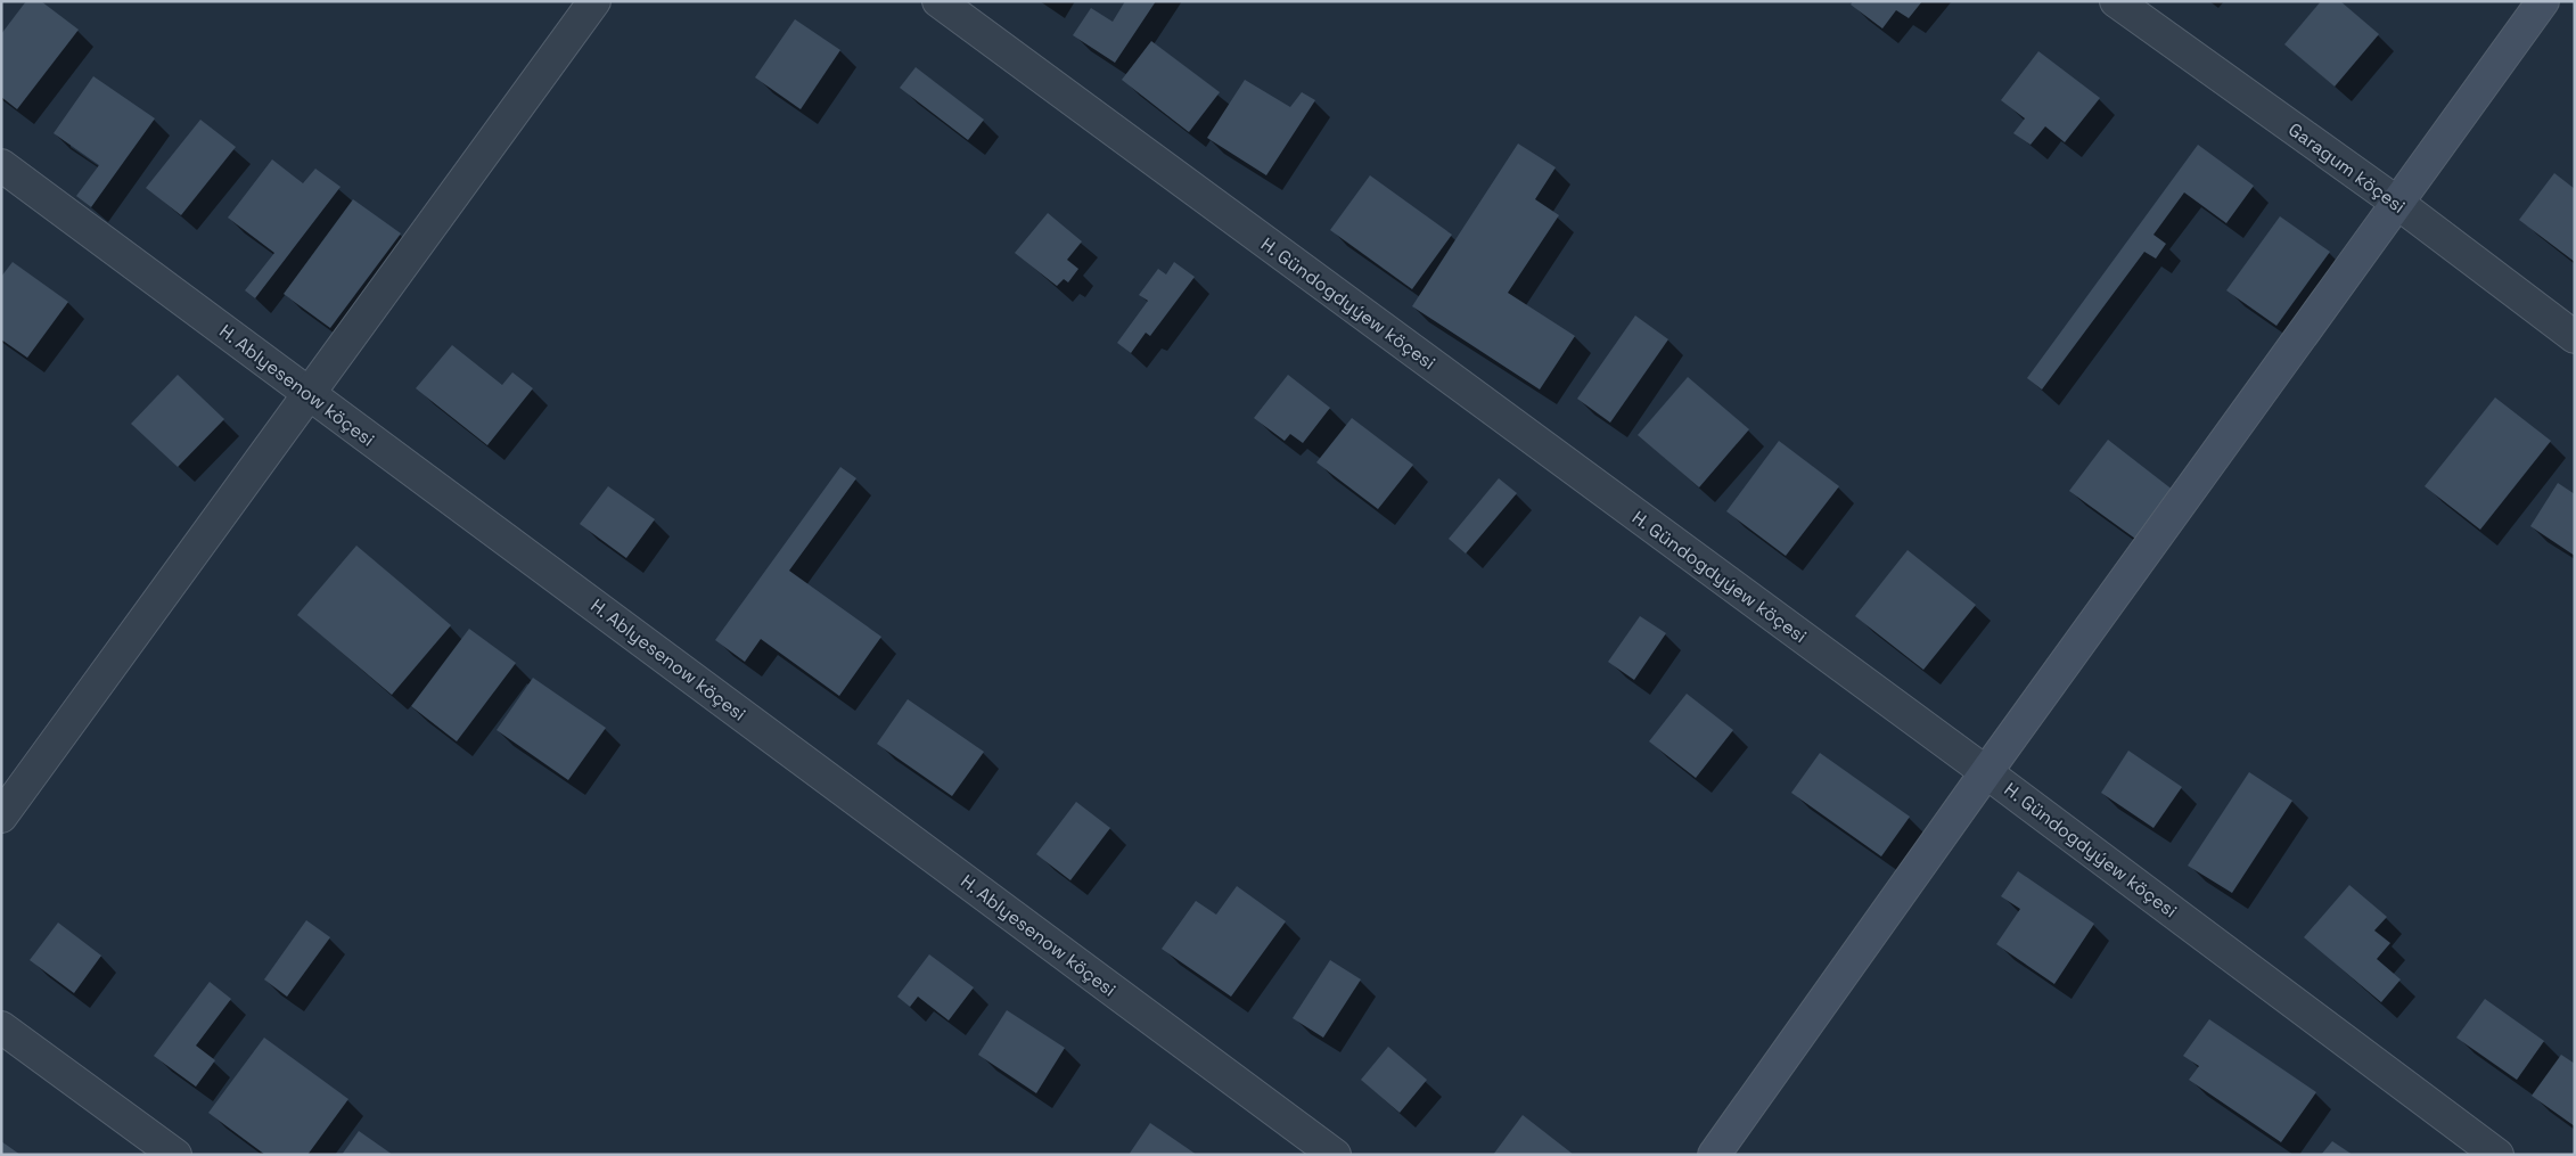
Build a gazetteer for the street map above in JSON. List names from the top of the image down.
{
  "streets": {
    "street": ["Garagum köçesi", "H. Gündogdyýew köçesi", "H. Ablyesenow köçesi"]
  }
}
